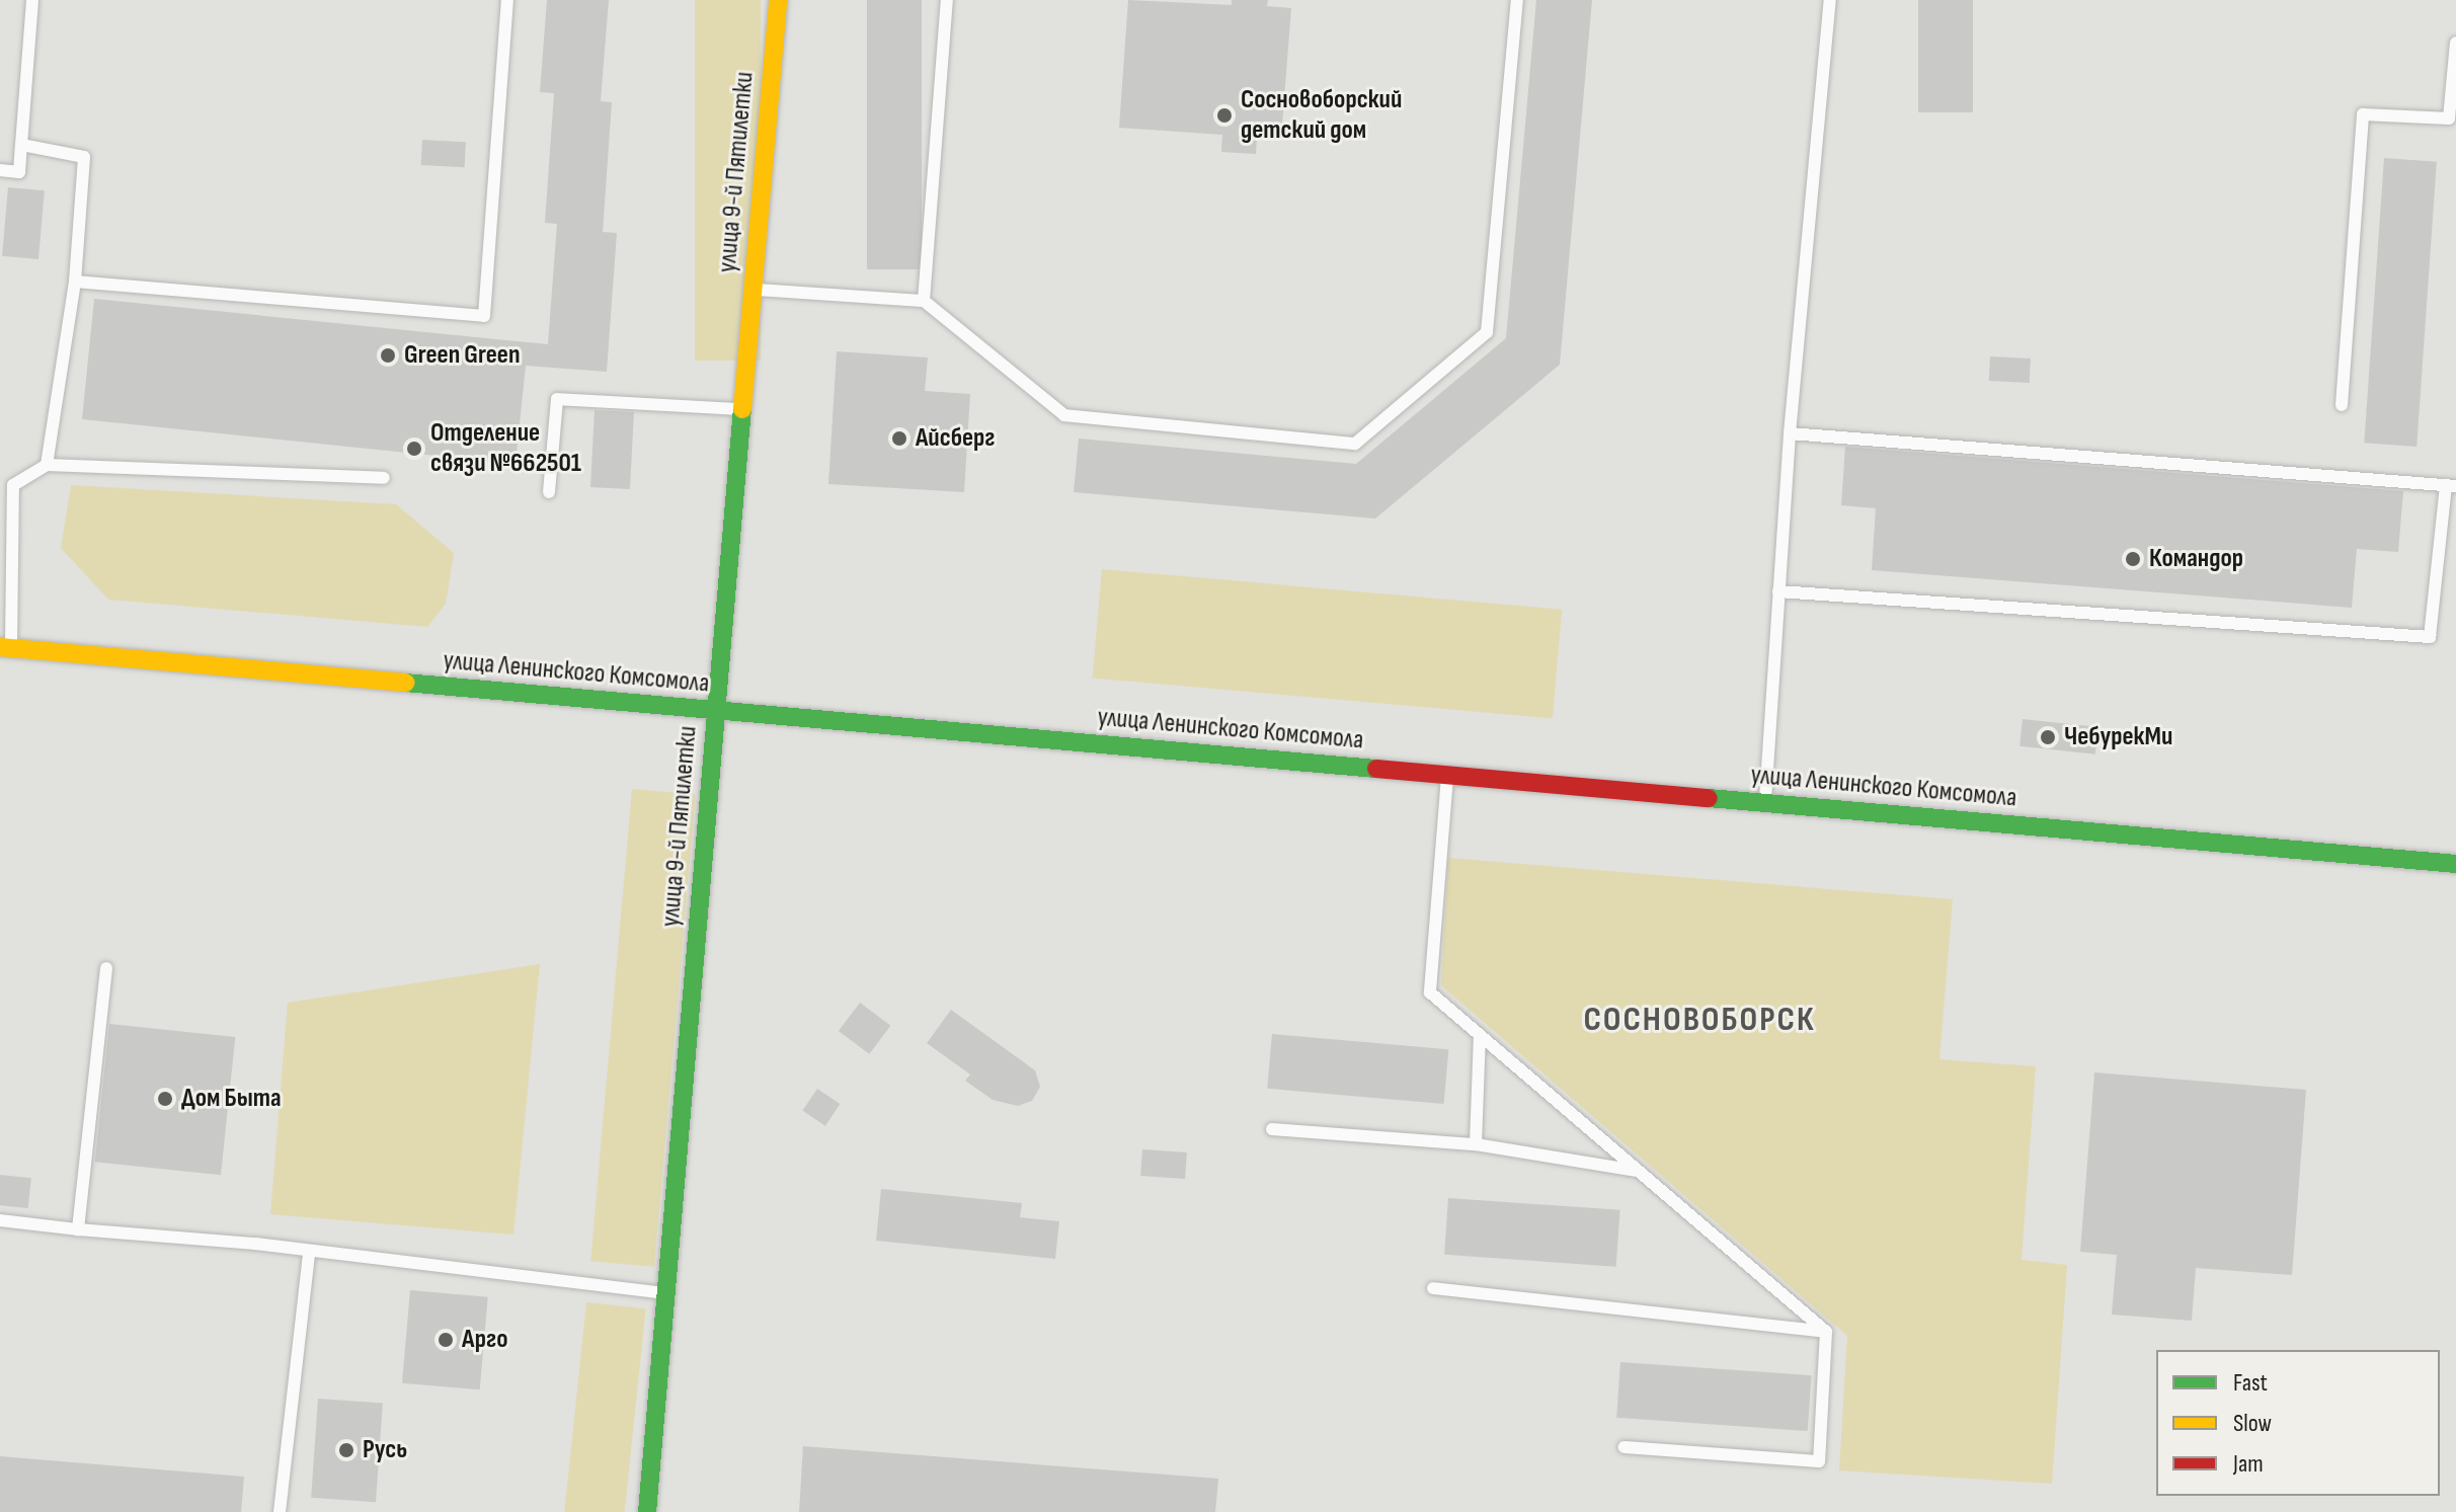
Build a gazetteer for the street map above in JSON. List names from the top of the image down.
{
  "streets": {
    "main road": ["улица 9-й Пятилетки", "улица Ленинского Комсомола"]
  },
  "crossings": [
    ["улица 9-й Пятилетки", "улица Ленинского Комсомола"]
  ],
  "districts": ["СОСНОВОБОРСК"],
  "places": [
    "Сосновоборский детский дом",
    "Green Green",
    "Айсберг",
    "Отделение связи №662501",
    "Командор",
    "ЧебурекМи",
    "Дом Быта",
    "Арго",
    "Русь"
  ],
  "legend": ["Fast", "Slow", "Jam"]
}
